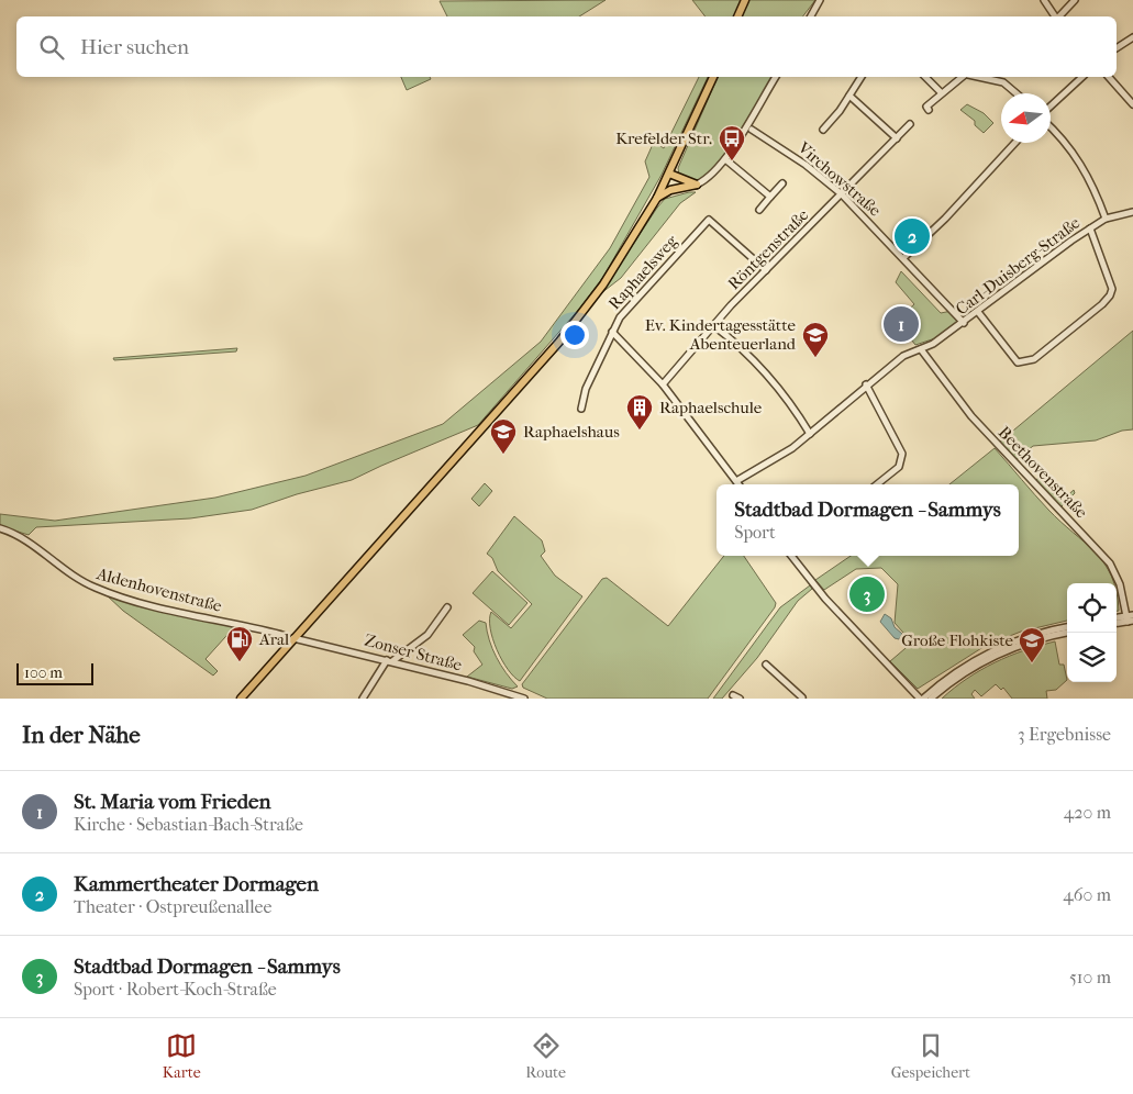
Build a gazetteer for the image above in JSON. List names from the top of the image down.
{
  "streets": {
    "street": [
      "Virchowstraße",
      "Röntgenstraße",
      "Carl-Duisberg-Straße",
      "Raphaelsweg",
      "Beethovenstraße",
      "Aldenhovenstraße",
      "Zonser Straße"
    ]
  },
  "crossings": [
    ["Virchowstraße", "Röntgenstraße"],
    ["Virchowstraße", "Carl-Duisberg-Straße"],
    ["Röntgenstraße", "Raphaelsweg"],
    ["Carl-Duisberg-Straße", "Beethovenstraße"],
    ["Aldenhovenstraße", "Zonser Straße"]
  ],
  "places": {
    "bus stop": ["Krefelder Str."],
    "school or university": ["Ev. Kindertagesstätte Abenteuerland", "Raphaelshaus", "Große Flohkiste"],
    "building": ["Raphaelschule"],
    "fuel station": ["Aral"]
  },
  "scale_bar": "100 m",
  "north": "left",
  "page": {
    "search": "Hier suchen",
    "pins": ["2", "1", "3"],
    "popup": ["Stadtbad Dormagen - Sammys", "Sport"],
    "scale": "100 m",
    "heading": ["In der Nähe", "3 Ergebnisse"],
    "list": [
      {
        "mark": "1",
        "name": "St. Maria vom Frieden",
        "note": "Kirche · Sebastian-Bach-Straße",
        "value": "420 m"
      },
      {
        "mark": "2",
        "name": "Kammertheater Dormagen",
        "note": "Theater · Ostpreußenallee",
        "value": "460 m"
      },
      {
        "mark": "3",
        "name": "Stadtbad Dormagen - Sammys",
        "note": "Sport · Robert-Koch-Straße",
        "value": "510 m"
      }
    ],
    "nav": ["Karte", "Route", "Gespeichert"]
  }
}
